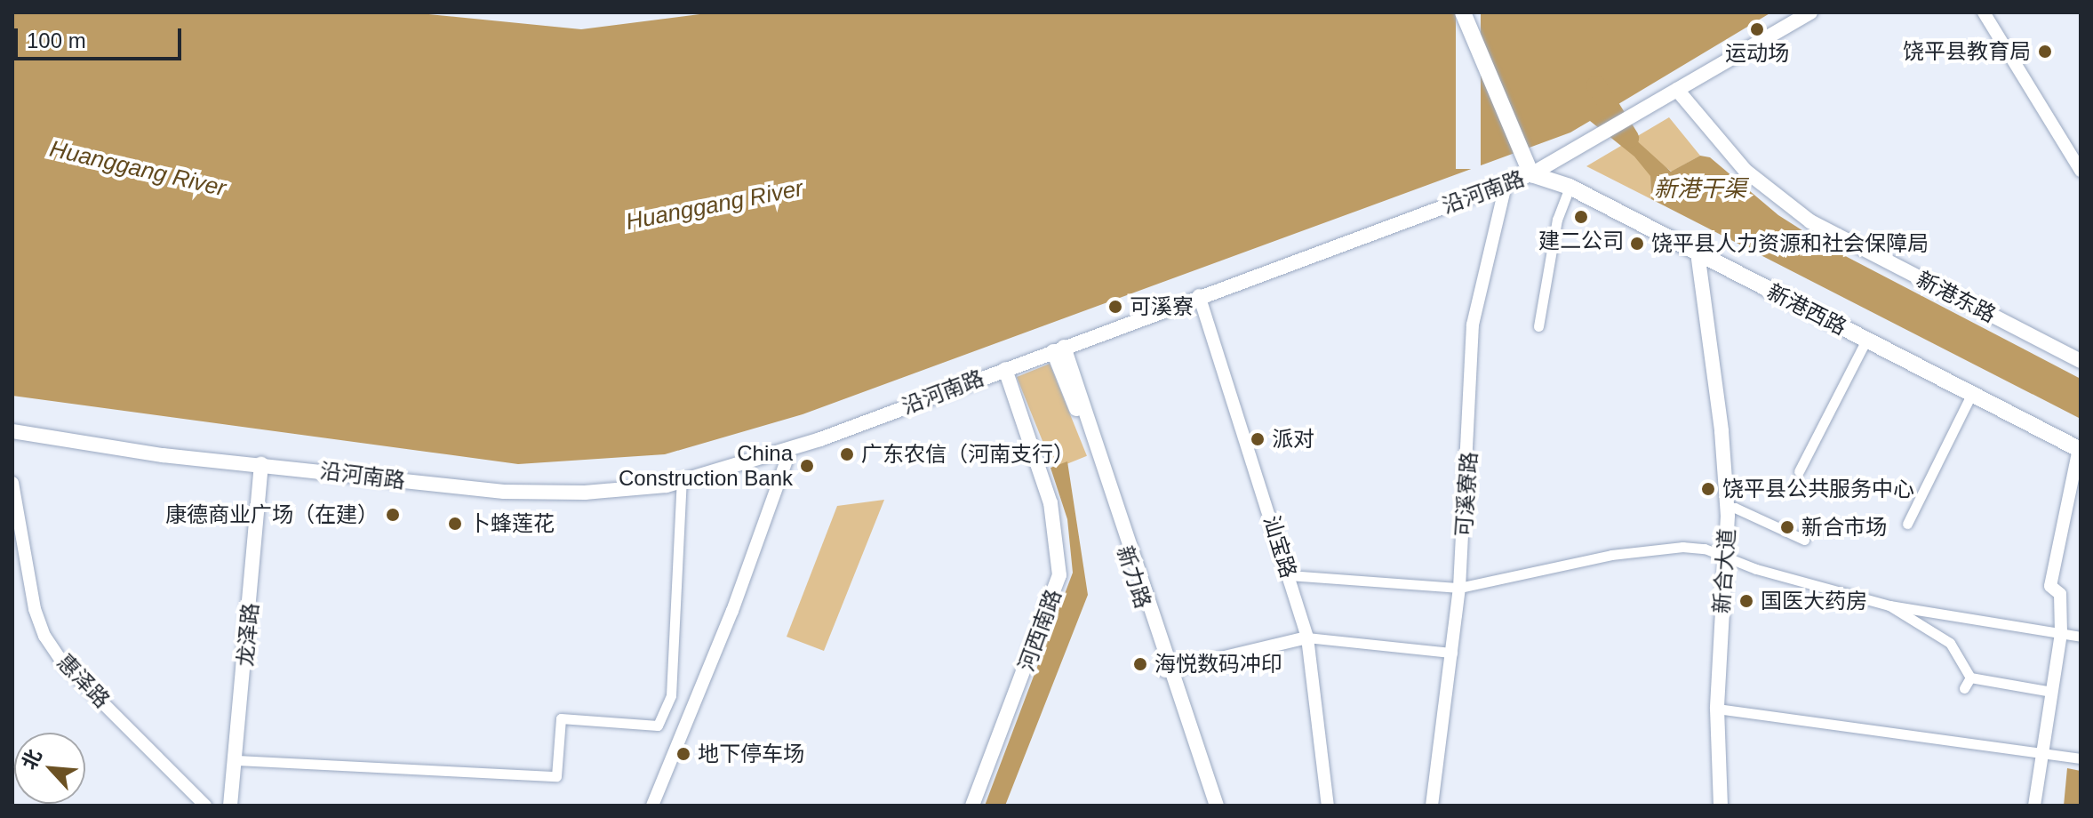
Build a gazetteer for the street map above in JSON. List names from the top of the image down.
{
  "streets": {
    "main road": [
      "沿河南路",
      "新港东路",
      "新港西路",
      "新合大道",
      "新力路",
      "河西南路",
      "龙泽路"
    ],
    "street": ["可溪寮路", "汕宝路", "惠泽路"]
  },
  "crossings": [
    ["沿河南路", "新港东路"],
    ["沿河南路", "新港西路"],
    ["沿河南路", "可溪寮路"],
    ["沿河南路", "汕宝路"],
    ["沿河南路", "新力路"],
    ["沿河南路", "河西南路"],
    ["沿河南路", "龙泽路"],
    ["新港西路", "新合大道"]
  ],
  "water": ["Huanggang River", "新港干渠"],
  "places": [
    "运动场",
    "饶平县教育局",
    "建二公司",
    "饶平县人力资源和社会保障局",
    "可溪寮",
    "派对",
    "广东农信（河南支行）",
    "China Construction Bank",
    "饶平县公共服务中心",
    "康德商业广场（在建）",
    "卜蜂莲花",
    "新合市场",
    "国医大药房",
    "海悦数码冲印",
    "地下停车场"
  ],
  "scale_bar": "100 m",
  "north": "top left"
}
